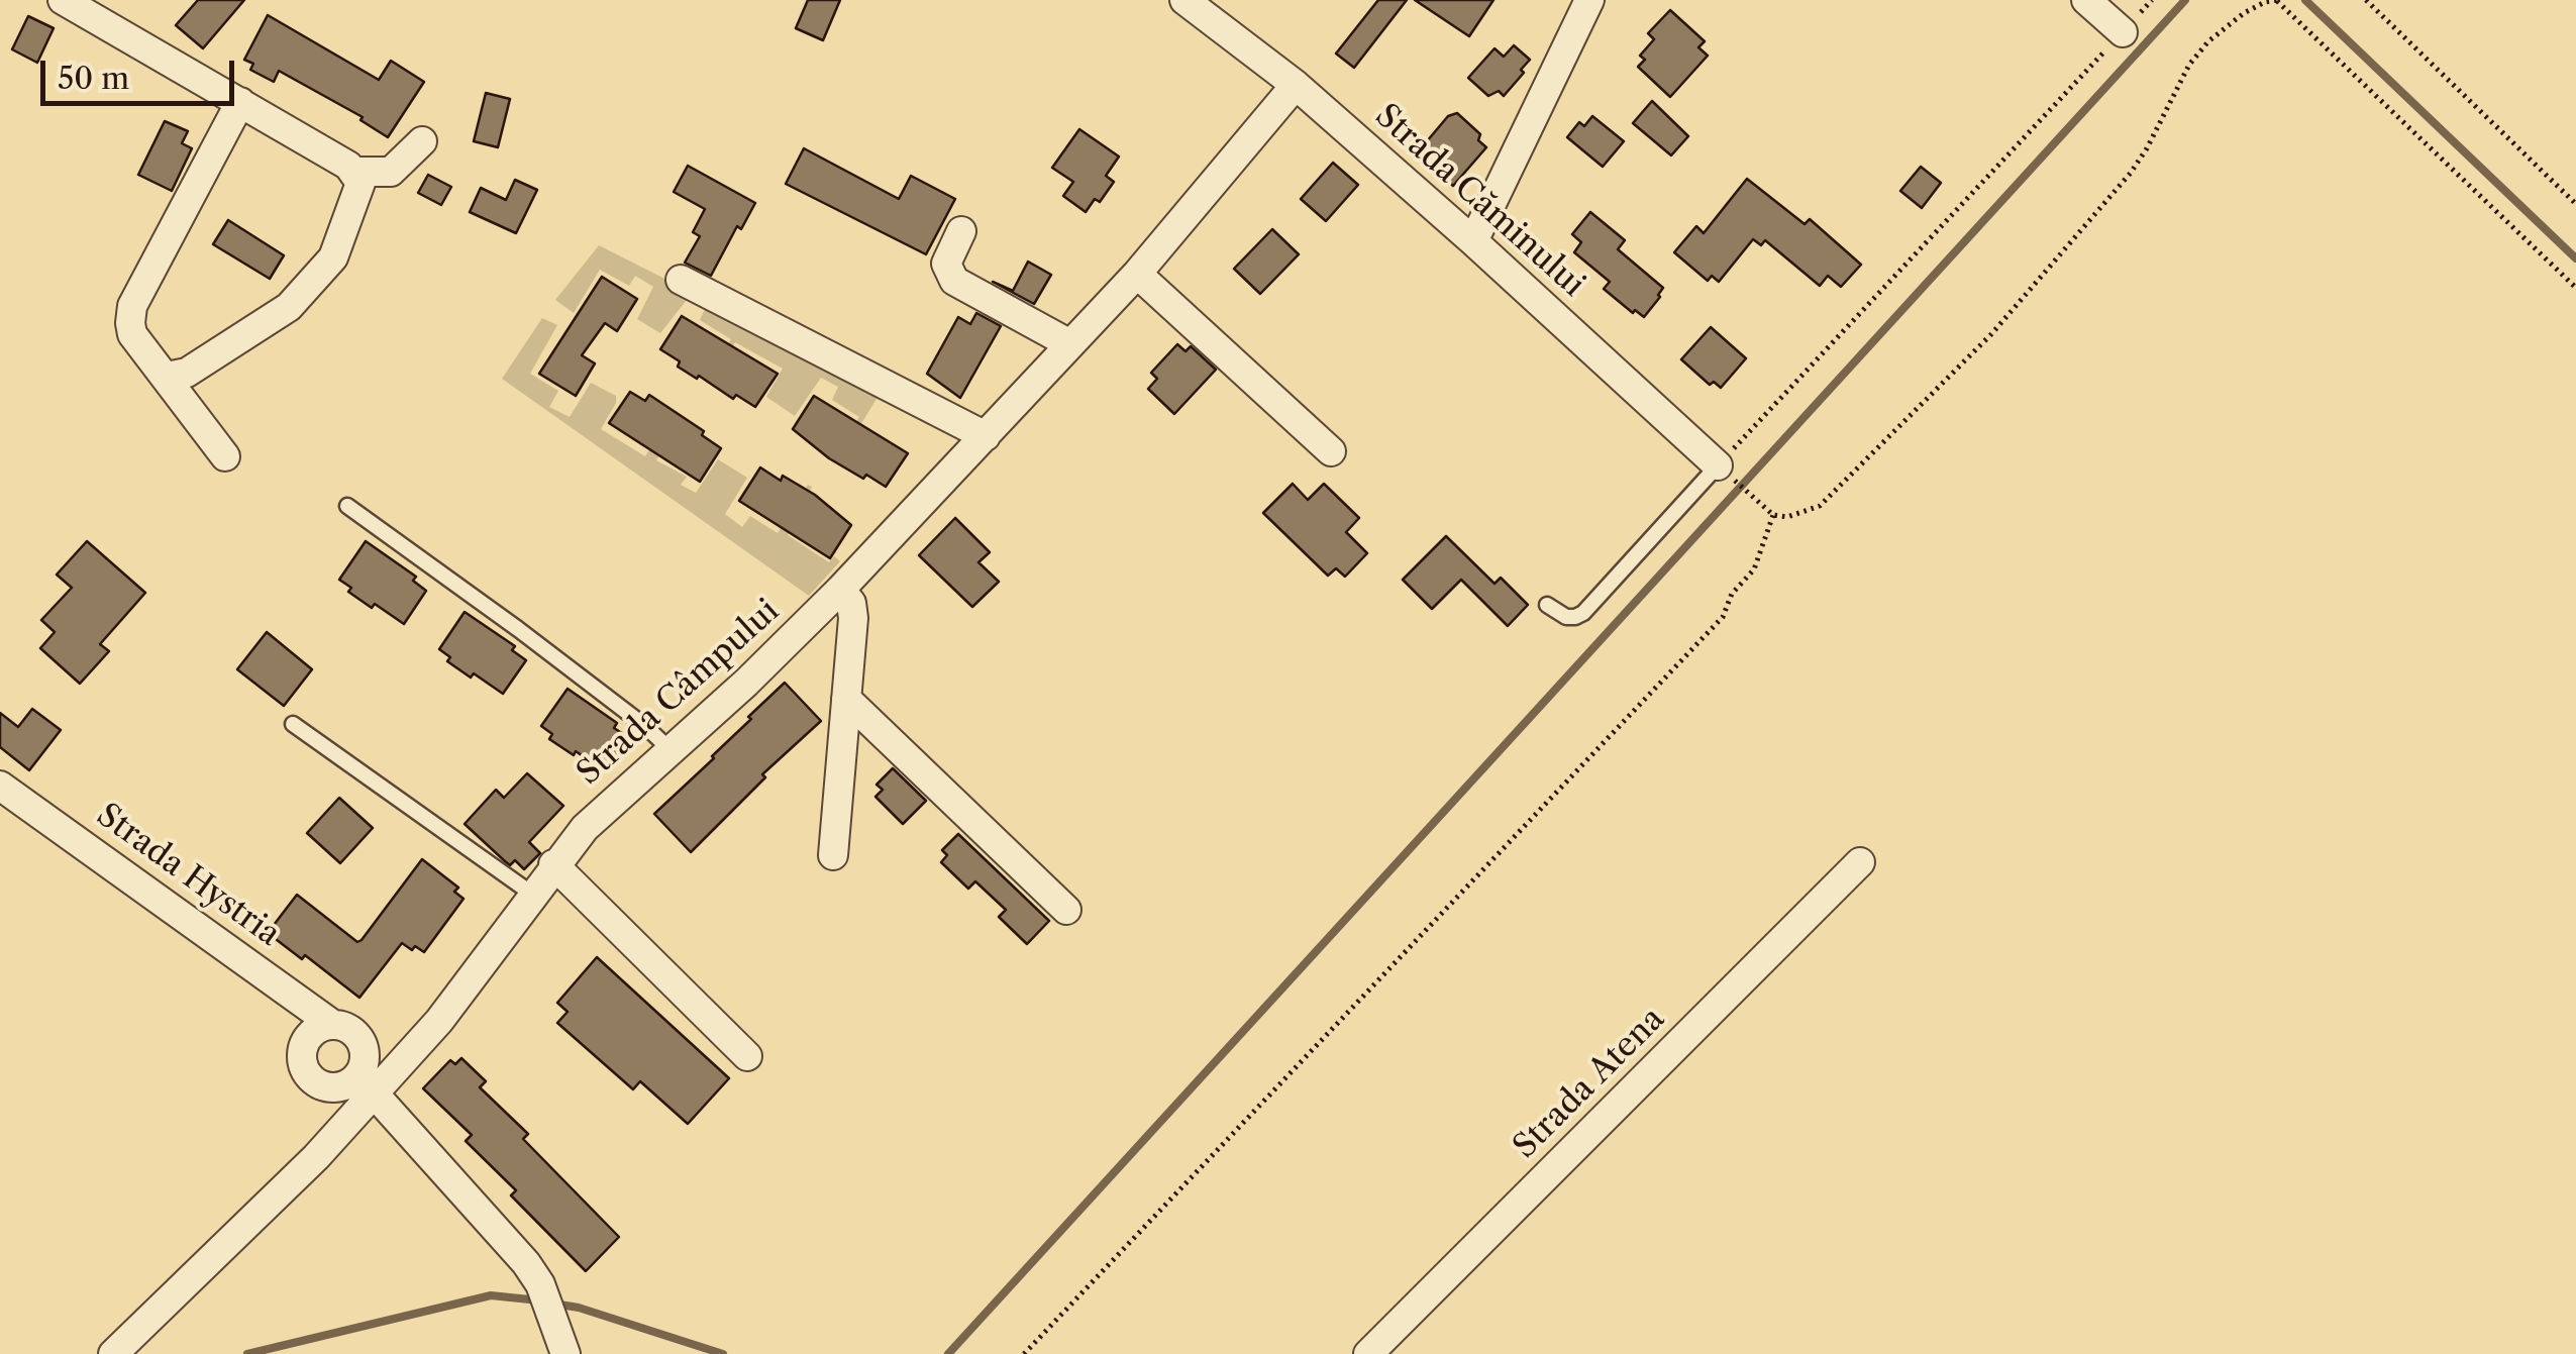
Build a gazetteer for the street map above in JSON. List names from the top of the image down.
{
  "streets": {
    "street": [
      "Strada Căminului",
      "Strada Câmpului",
      "Strada Hystria",
      "Strada Atena"
    ]
  },
  "crossings": [
    ["Strada Căminului", "Strada Câmpului"],
    ["Strada Câmpului", "Strada Hystria"]
  ],
  "scale_bar": "50 m"
}
